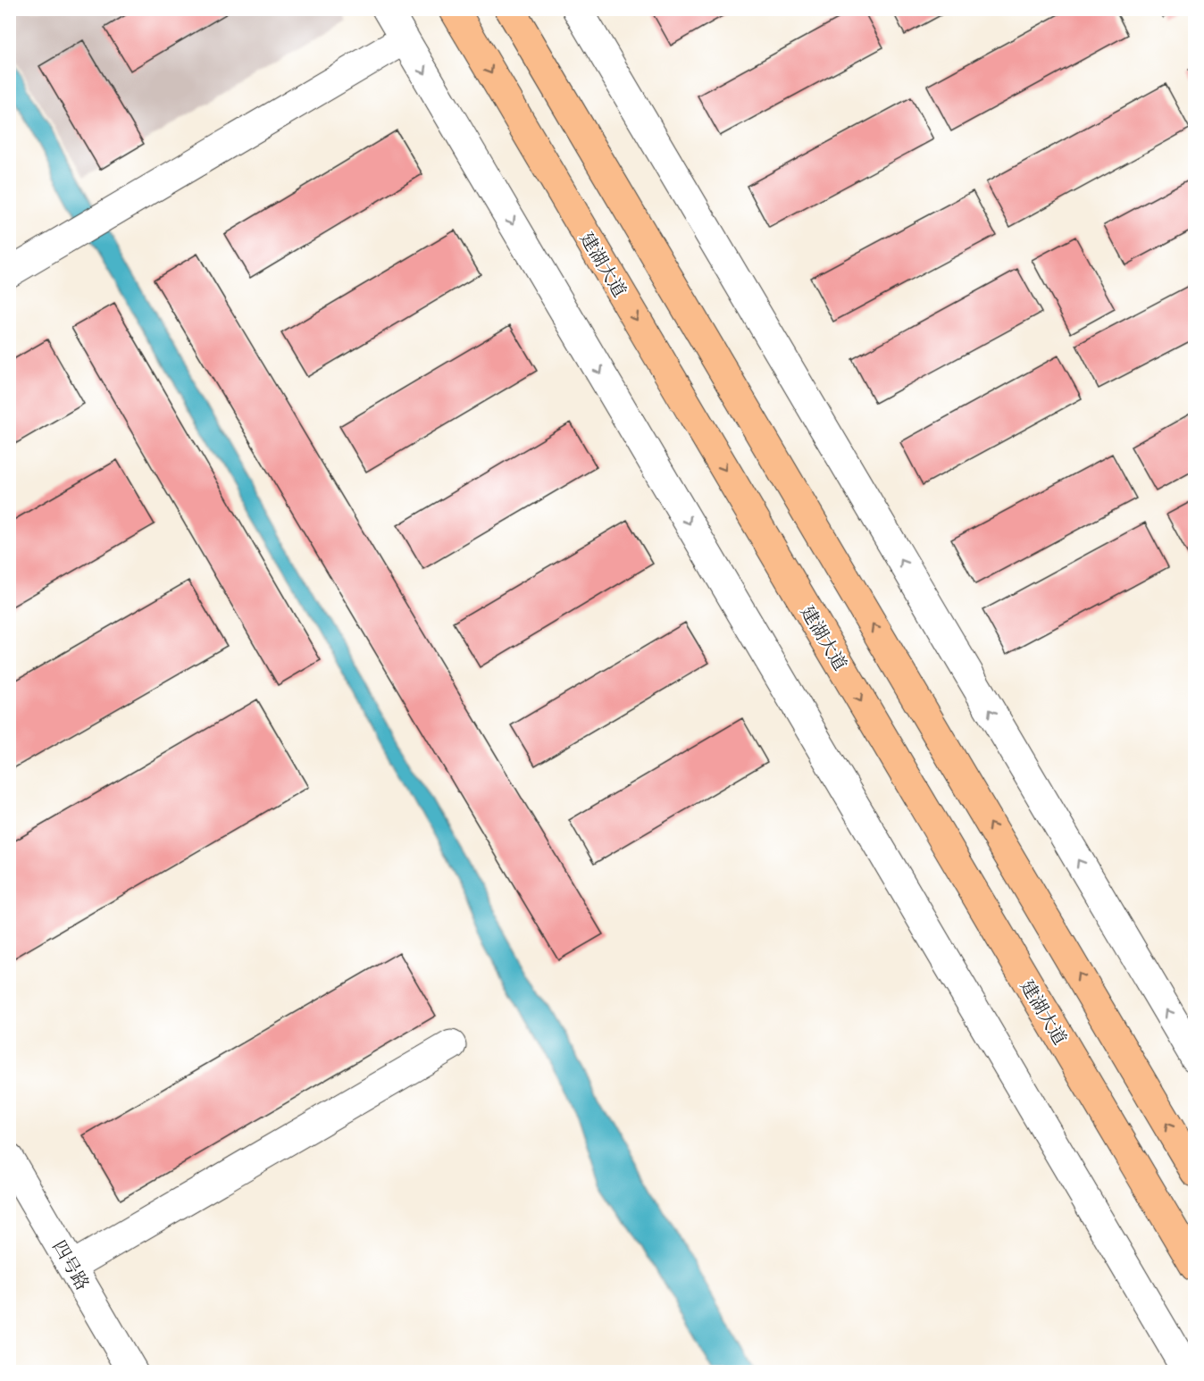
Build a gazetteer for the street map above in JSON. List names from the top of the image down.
{
  "streets": {
    "main road": ["建湖大道"],
    "street": ["四号路"]
  }
}
